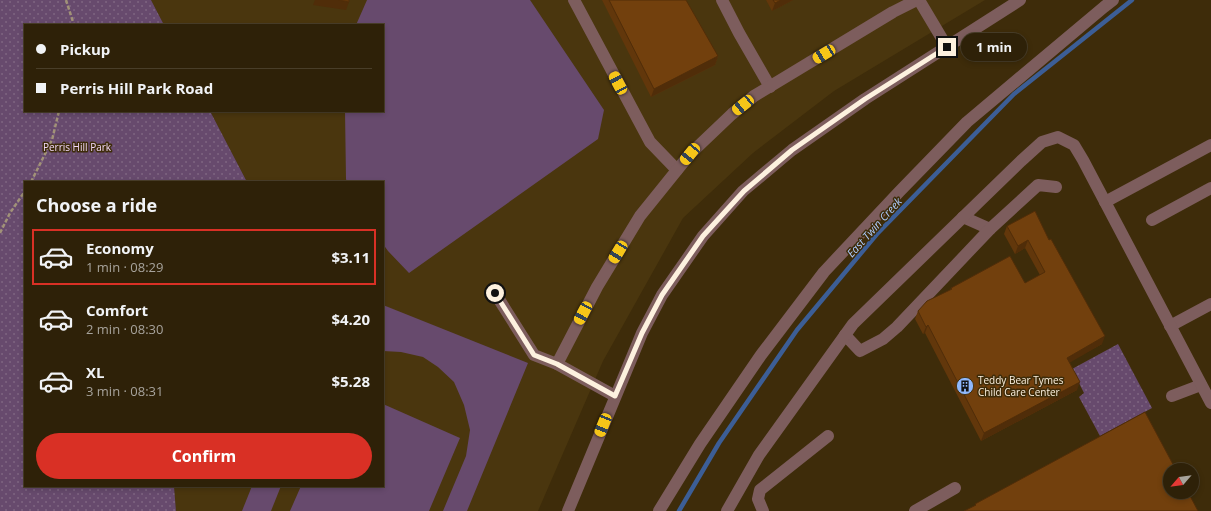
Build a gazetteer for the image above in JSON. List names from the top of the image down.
{
  "water": ["East Twin Creek"],
  "parks": ["Perris Hill Park"],
  "places": {
    "building": ["Teddy Bear Tymes Child Care Center"]
  },
  "north": "bottom left",
  "page": {
    "banner": ["Pickup", "Perris Hill Park Road"],
    "bubble": "1 min",
    "heading": "Choose a ride",
    "list": [
      {
        "name": "Economy",
        "note": "1 min · 08:29",
        "value": "$3.11"
      },
      {
        "name": "Comfort",
        "note": "2 min · 08:30",
        "value": "$4.20"
      },
      {
        "name": "XL",
        "note": "3 min · 08:31",
        "value": "$5.28"
      }
    ],
    "buttons": "Confirm"
  }
}
